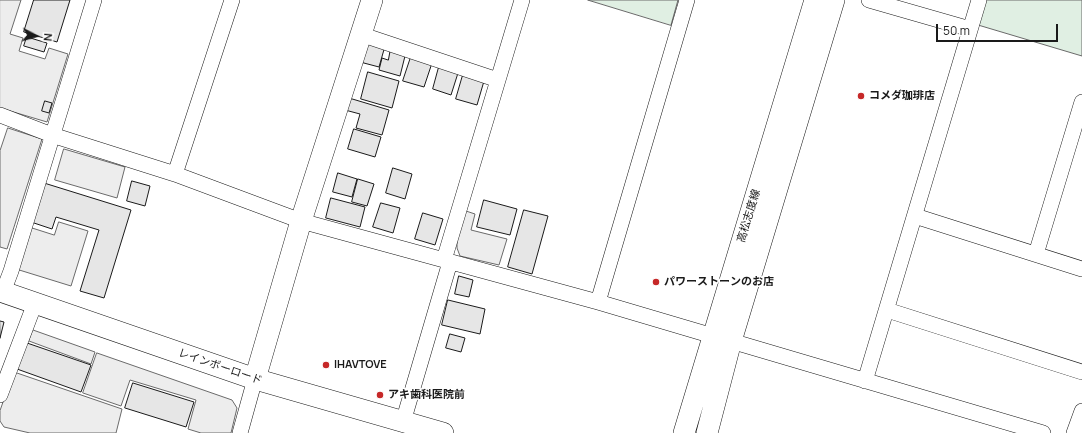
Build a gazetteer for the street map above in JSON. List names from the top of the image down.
{
  "streets": {
    "main road": ["高松志度線", "レインボーロード"]
  },
  "places": [
    "コメダ珈琲店",
    "パワーストーンのお店",
    "IHAVTOVE",
    "アキ歯科医院前"
  ],
  "scale_bar": "50 m",
  "north": "right"
}
